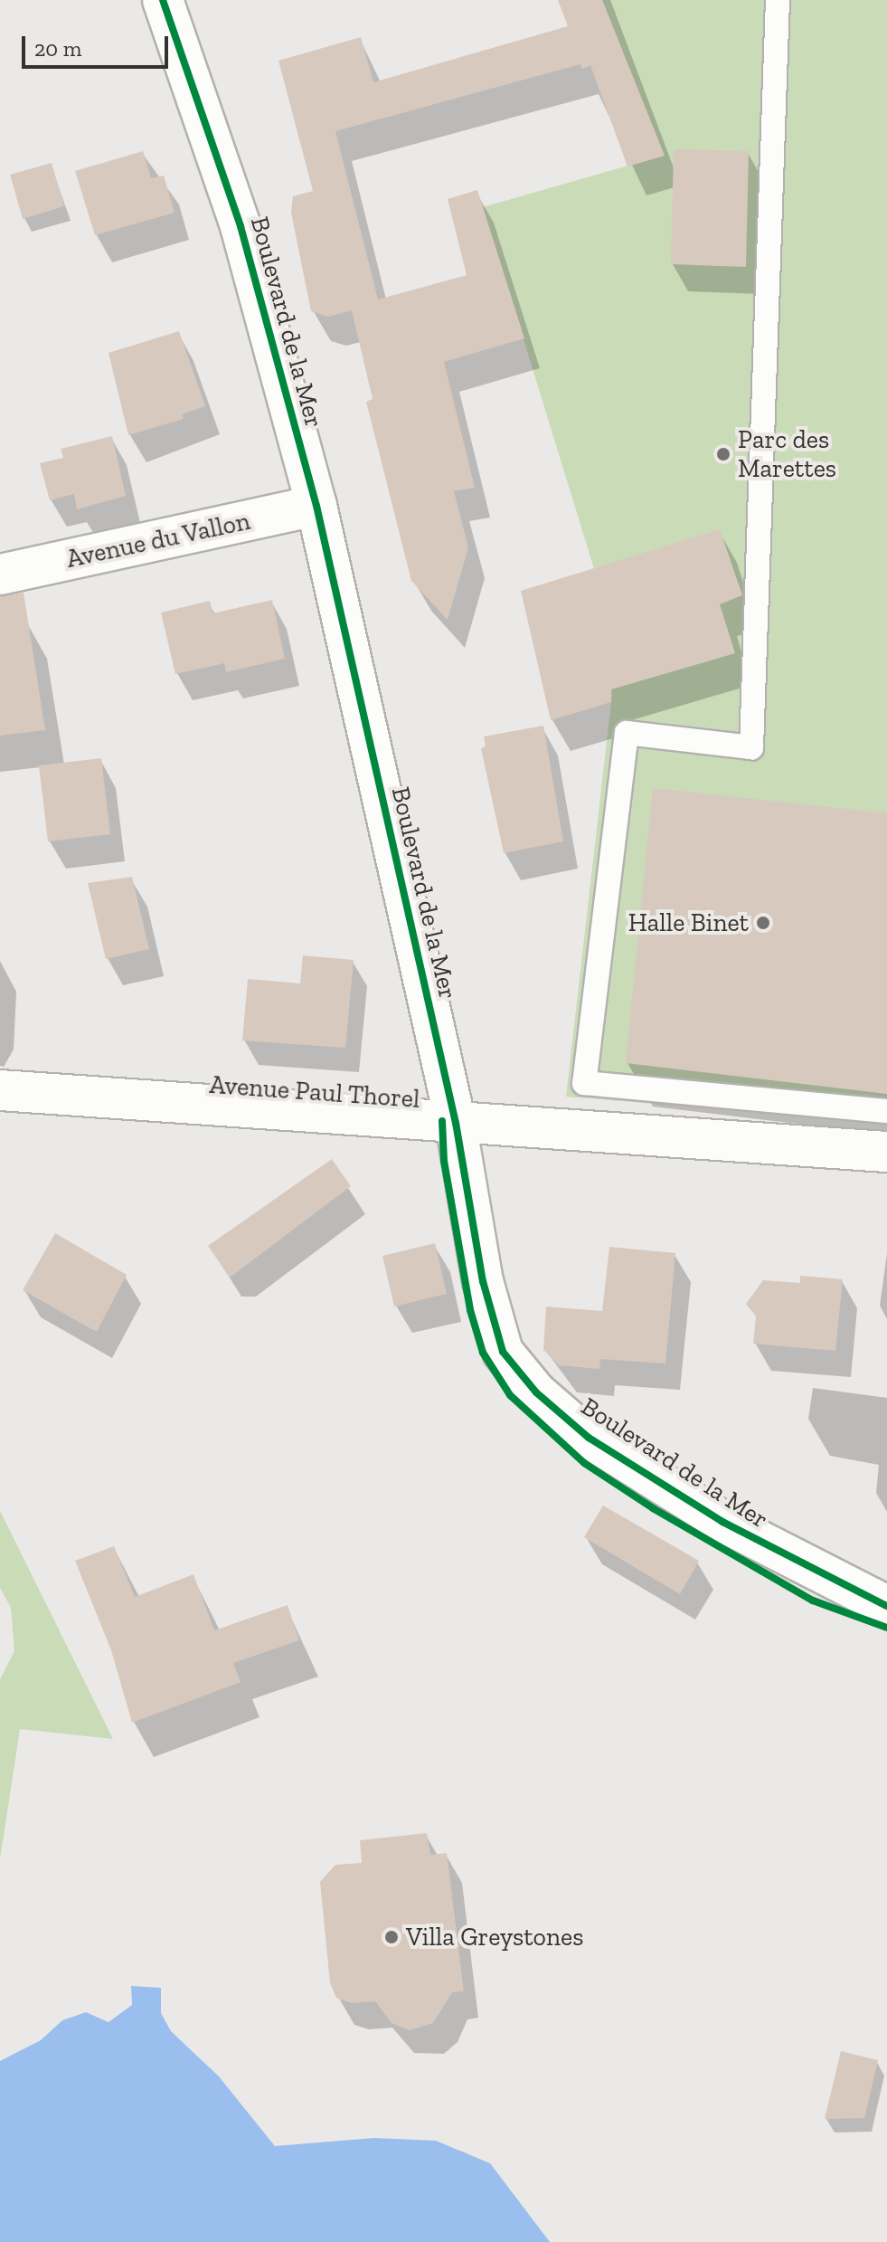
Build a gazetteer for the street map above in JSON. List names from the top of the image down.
{
  "streets": {
    "street": ["Boulevard de la Mer", "Avenue du Vallon", "Avenue Paul Thorel"]
  },
  "crossings": [
    ["Boulevard de la Mer", "Avenue du Vallon"],
    ["Boulevard de la Mer", "Avenue Paul Thorel"]
  ],
  "places": ["Parc des Marettes", "Halle Binet", "Villa Greystones"],
  "scale_bar": "20 m"
}
